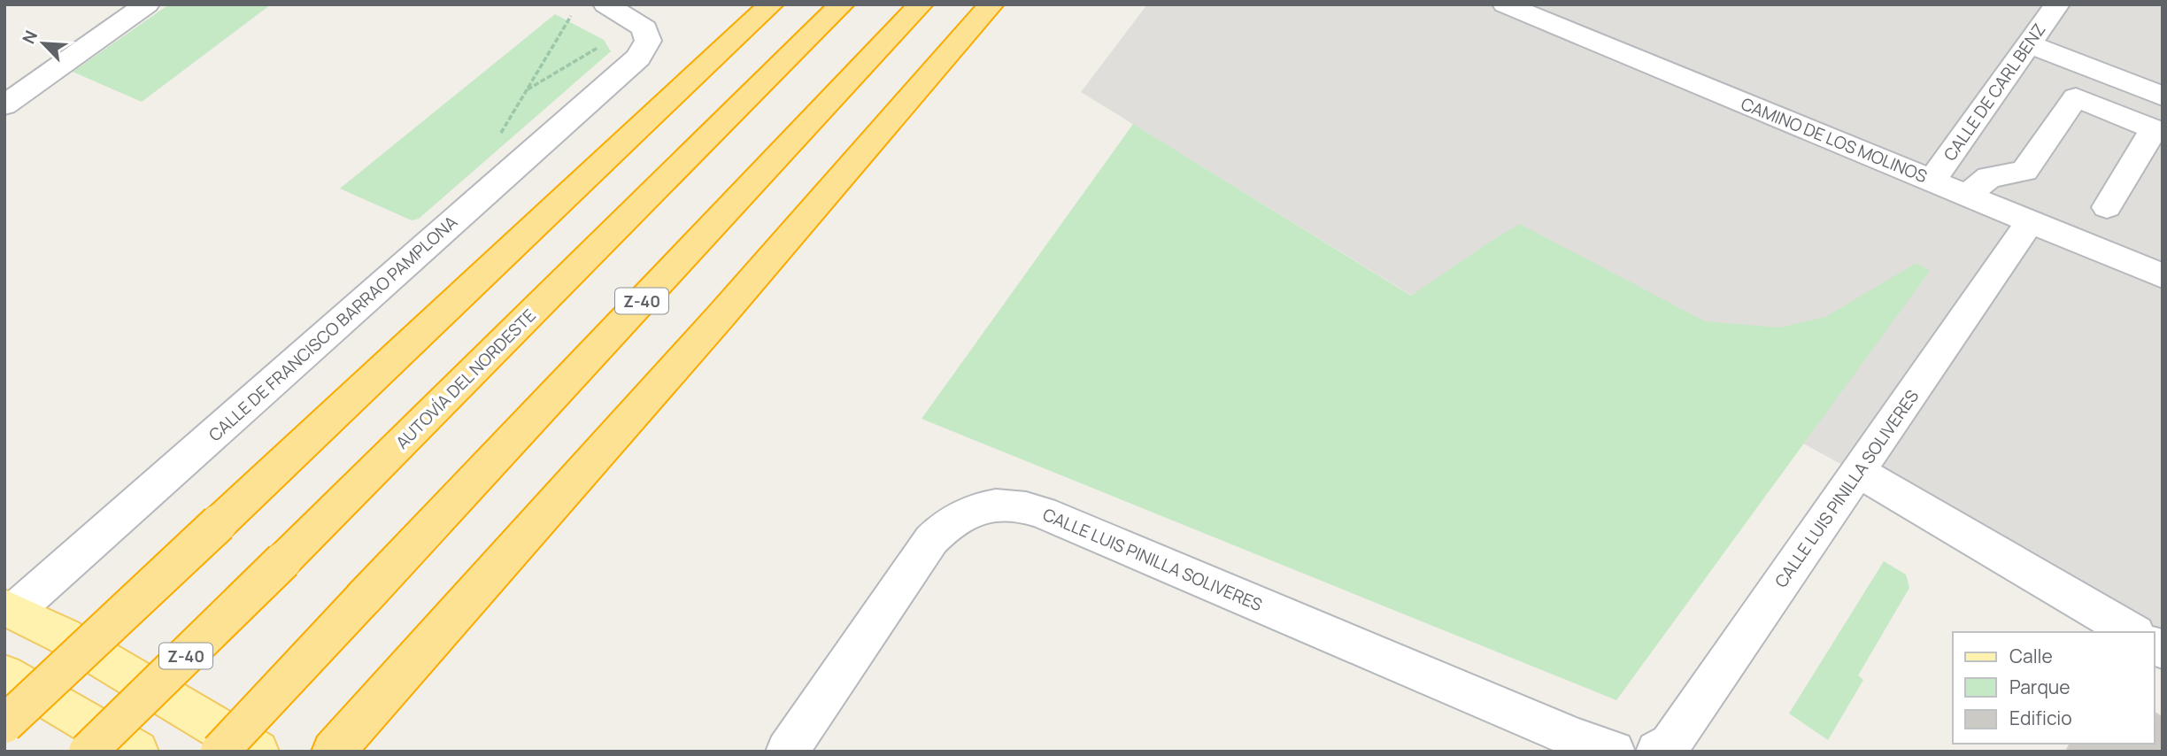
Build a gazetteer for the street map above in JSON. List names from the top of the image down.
{
  "streets": {
    "highway": ["Z-40", "AUTOVÍA DEL NORDESTE"],
    "street": [
      "CALLE DE CARL BENZ",
      "CAMINO DE LOS MOLINOS",
      "CALLE DE FRANCISCO BARRAO PAMPLONA",
      "CALLE LUIS PINILLA SOLIVERES"
    ]
  },
  "crossings": [
    ["CALLE DE CARL BENZ", "CAMINO DE LOS MOLINOS"],
    ["CAMINO DE LOS MOLINOS", "CALLE LUIS PINILLA SOLIVERES"]
  ],
  "legend": ["Calle", "Parque", "Edificio"],
  "north": "top left"
}
